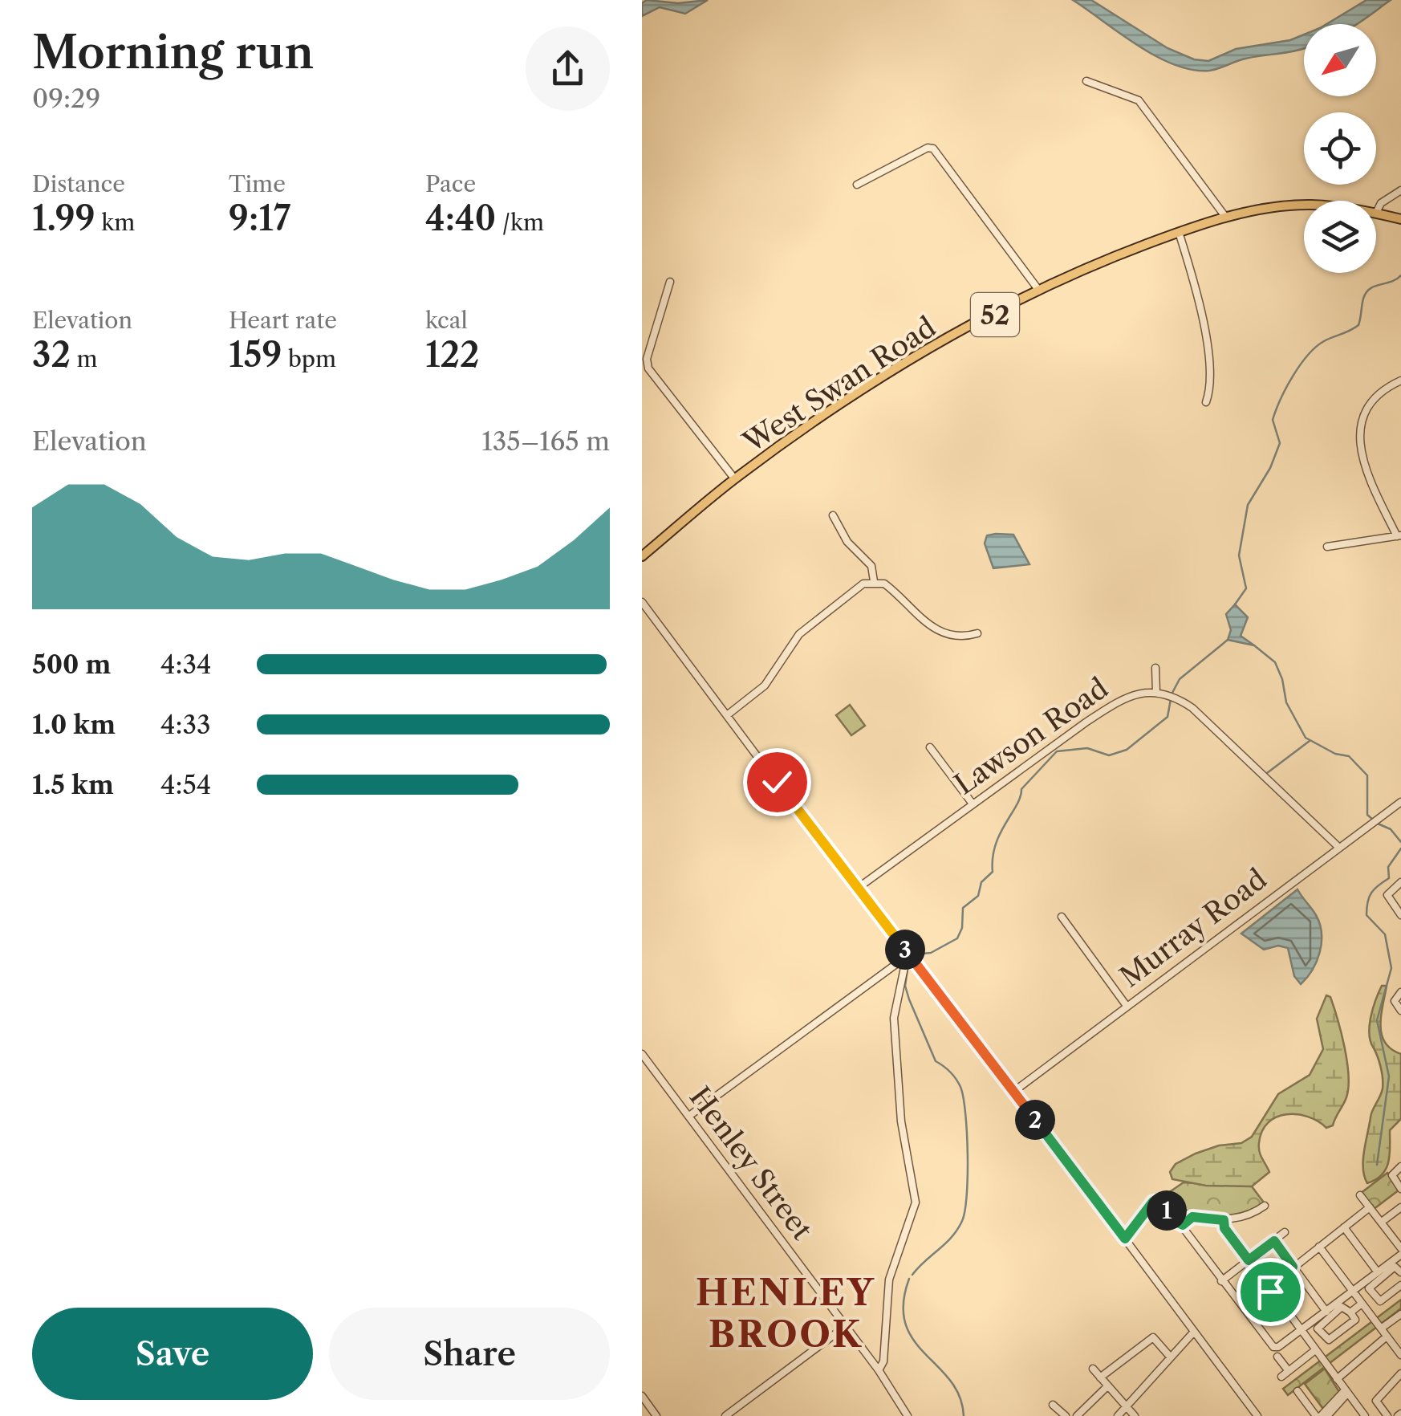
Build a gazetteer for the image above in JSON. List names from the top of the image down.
{
  "streets": {
    "main road": ["52", "West Swan Road"],
    "street": ["Lawson Road", "Murray Road", "Henley Street"]
  },
  "districts": ["HENLEY BROOK"],
  "north": "bottom left",
  "page": {
    "heading": ["Morning run", "09:29"],
    "stats": [
      ["Distance", "1.99 km"],
      ["Time", "9:17"],
      ["Pace", "4:40 /km"],
      ["Elevation", "32 m"],
      ["Heart rate", "159 bpm"],
      ["kcal", "122"]
    ],
    "chart": ["Elevation", "135–165 m"],
    "list": [
      {
        "name": "500 m",
        "note": "4:34"
      },
      {
        "name": "1.0 km",
        "note": "4:33"
      },
      {
        "name": "1.5 km",
        "note": "4:54"
      }
    ],
    "pins": ["3", "2", "1"],
    "buttons": ["Save", "Share"]
  }
}
